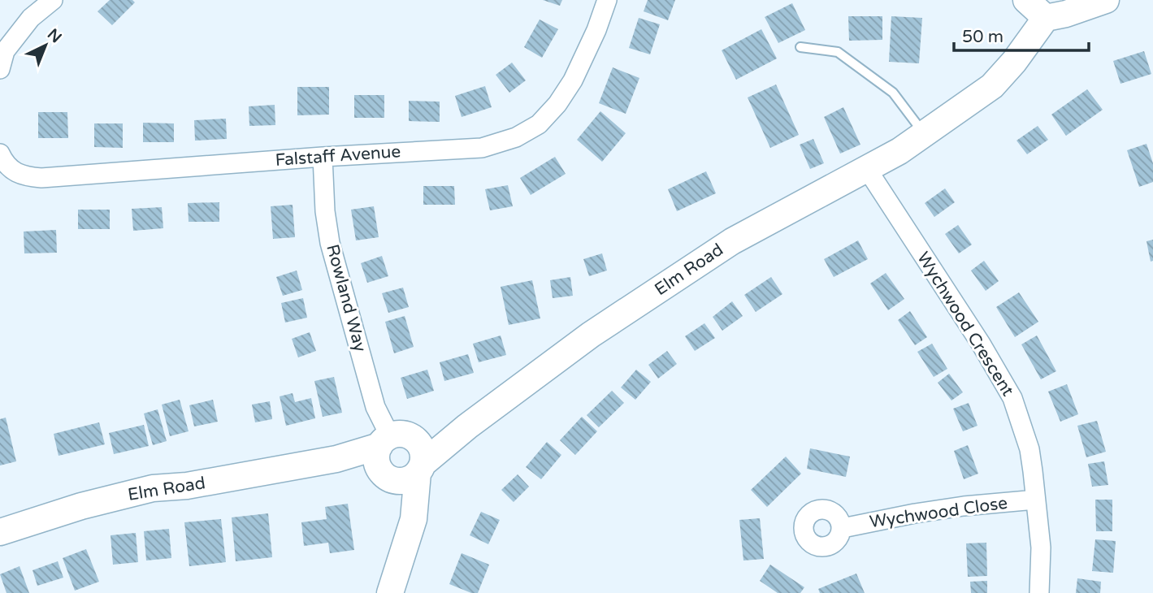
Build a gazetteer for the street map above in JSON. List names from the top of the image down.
{
  "streets": {
    "main road": ["Elm Road"],
    "street": [
      "Falstaff Avenue",
      "Rowland Way",
      "Wychwood Crescent",
      "Wychwood Close"
    ]
  },
  "crossings": [
    ["Falstaff Avenue", "Rowland Way"],
    ["Elm Road", "Rowland Way"],
    ["Elm Road", "Wychwood Crescent"],
    ["Wychwood Crescent", "Wychwood Close"]
  ],
  "scale_bar": "50 m",
  "north": "top right"
}
